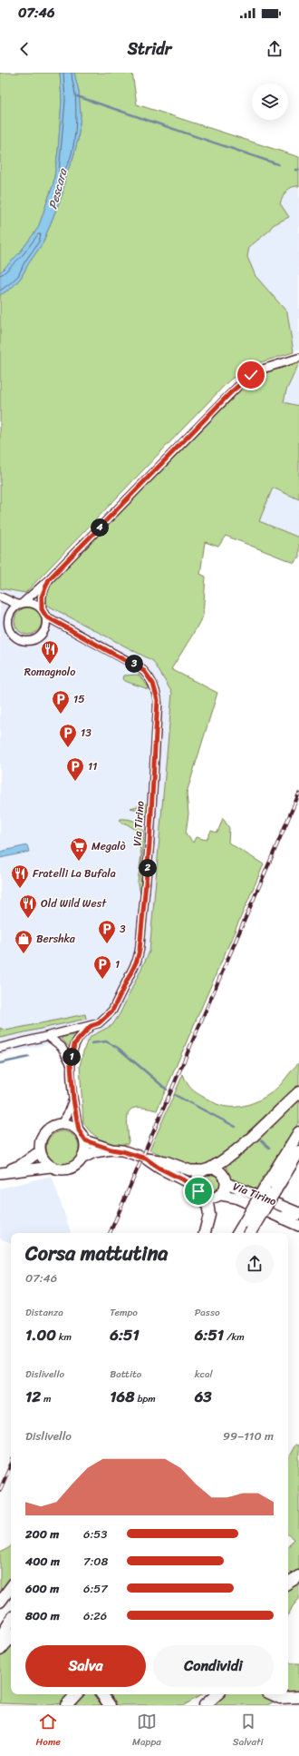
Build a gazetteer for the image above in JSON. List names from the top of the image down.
{
  "streets": {
    "main road": ["Via Tirino"]
  },
  "water": ["Pescara"],
  "places": {
    "restaurant": ["Romagnolo", "Fratelli La Bufala", "Old Wild West"],
    "parking": [
      "15",
      "13",
      "11",
      "3",
      "1"
    ],
    "supermarket": ["Megalò"],
    "shop": ["Bershka"]
  },
  "page": {
    "status": "07:46",
    "header": "Stridr",
    "pins": [
      "4",
      "3",
      "2",
      "1"
    ],
    "heading": ["Corsa mattutina", "07:46"],
    "stats": [
      ["Distanza", "1.00 km"],
      ["Tempo", "6:51"],
      ["Passo", "6:51 /km"],
      ["Dislivello", "12 m"],
      ["Battito", "168 bpm"],
      ["kcal", "63"]
    ],
    "chart": ["Dislivello", "99–110 m"],
    "list": [
      {
        "name": "200 m",
        "note": "6:53"
      },
      {
        "name": "400 m",
        "note": "7:08"
      },
      {
        "name": "600 m",
        "note": "6:57"
      },
      {
        "name": "800 m",
        "note": "6:26"
      }
    ],
    "buttons": ["Salva", "Condividi"],
    "tabs": ["Home", "Mappa", "Salvati"]
  }
}
